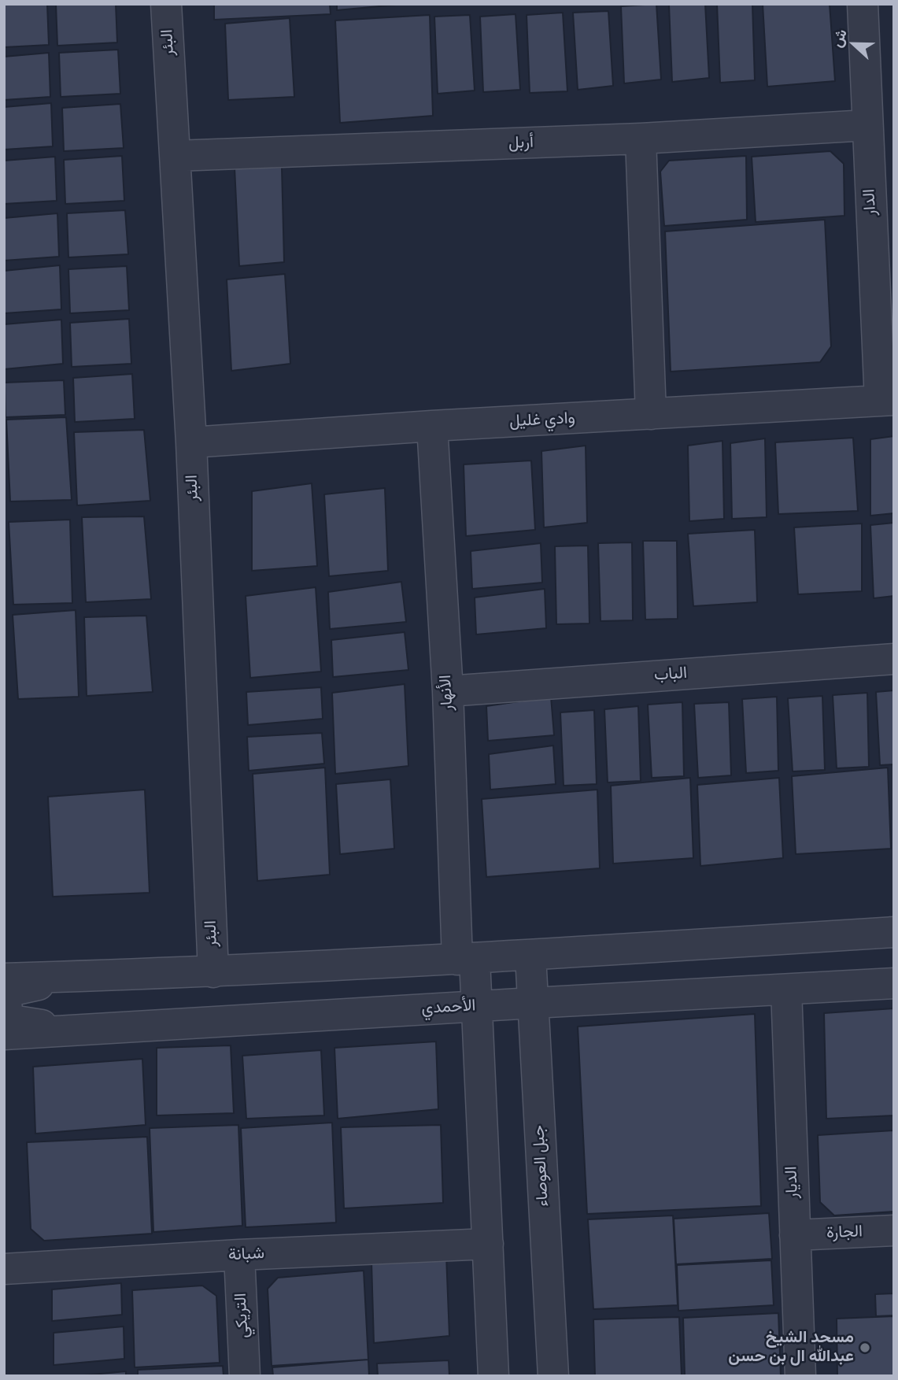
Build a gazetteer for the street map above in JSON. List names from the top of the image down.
{
  "streets": {
    "street": [
      "البئر",
      "أربل",
      "الدار",
      "وادي غليل",
      "الباب",
      "الأنهار",
      "الأحمدي",
      "جبل العوصاء",
      "الديار",
      "الجارة",
      "شبانة",
      "التريكي"
    ]
  },
  "crossings": [
    ["البئر", "أربل"],
    ["البئر", "وادي غليل"],
    ["أربل", "الدار"],
    ["الدار", "وادي غليل"],
    ["وادي غليل", "الأنهار"],
    ["الباب", "الأنهار"],
    ["الأحمدي", "جبل العوصاء"],
    ["الأحمدي", "الديار"],
    ["الديار", "الجارة"],
    ["شبانة", "التريكي"]
  ],
  "places": ["مسحد الشيخ عبدالله ال بن حسن"],
  "north": "left"
}
